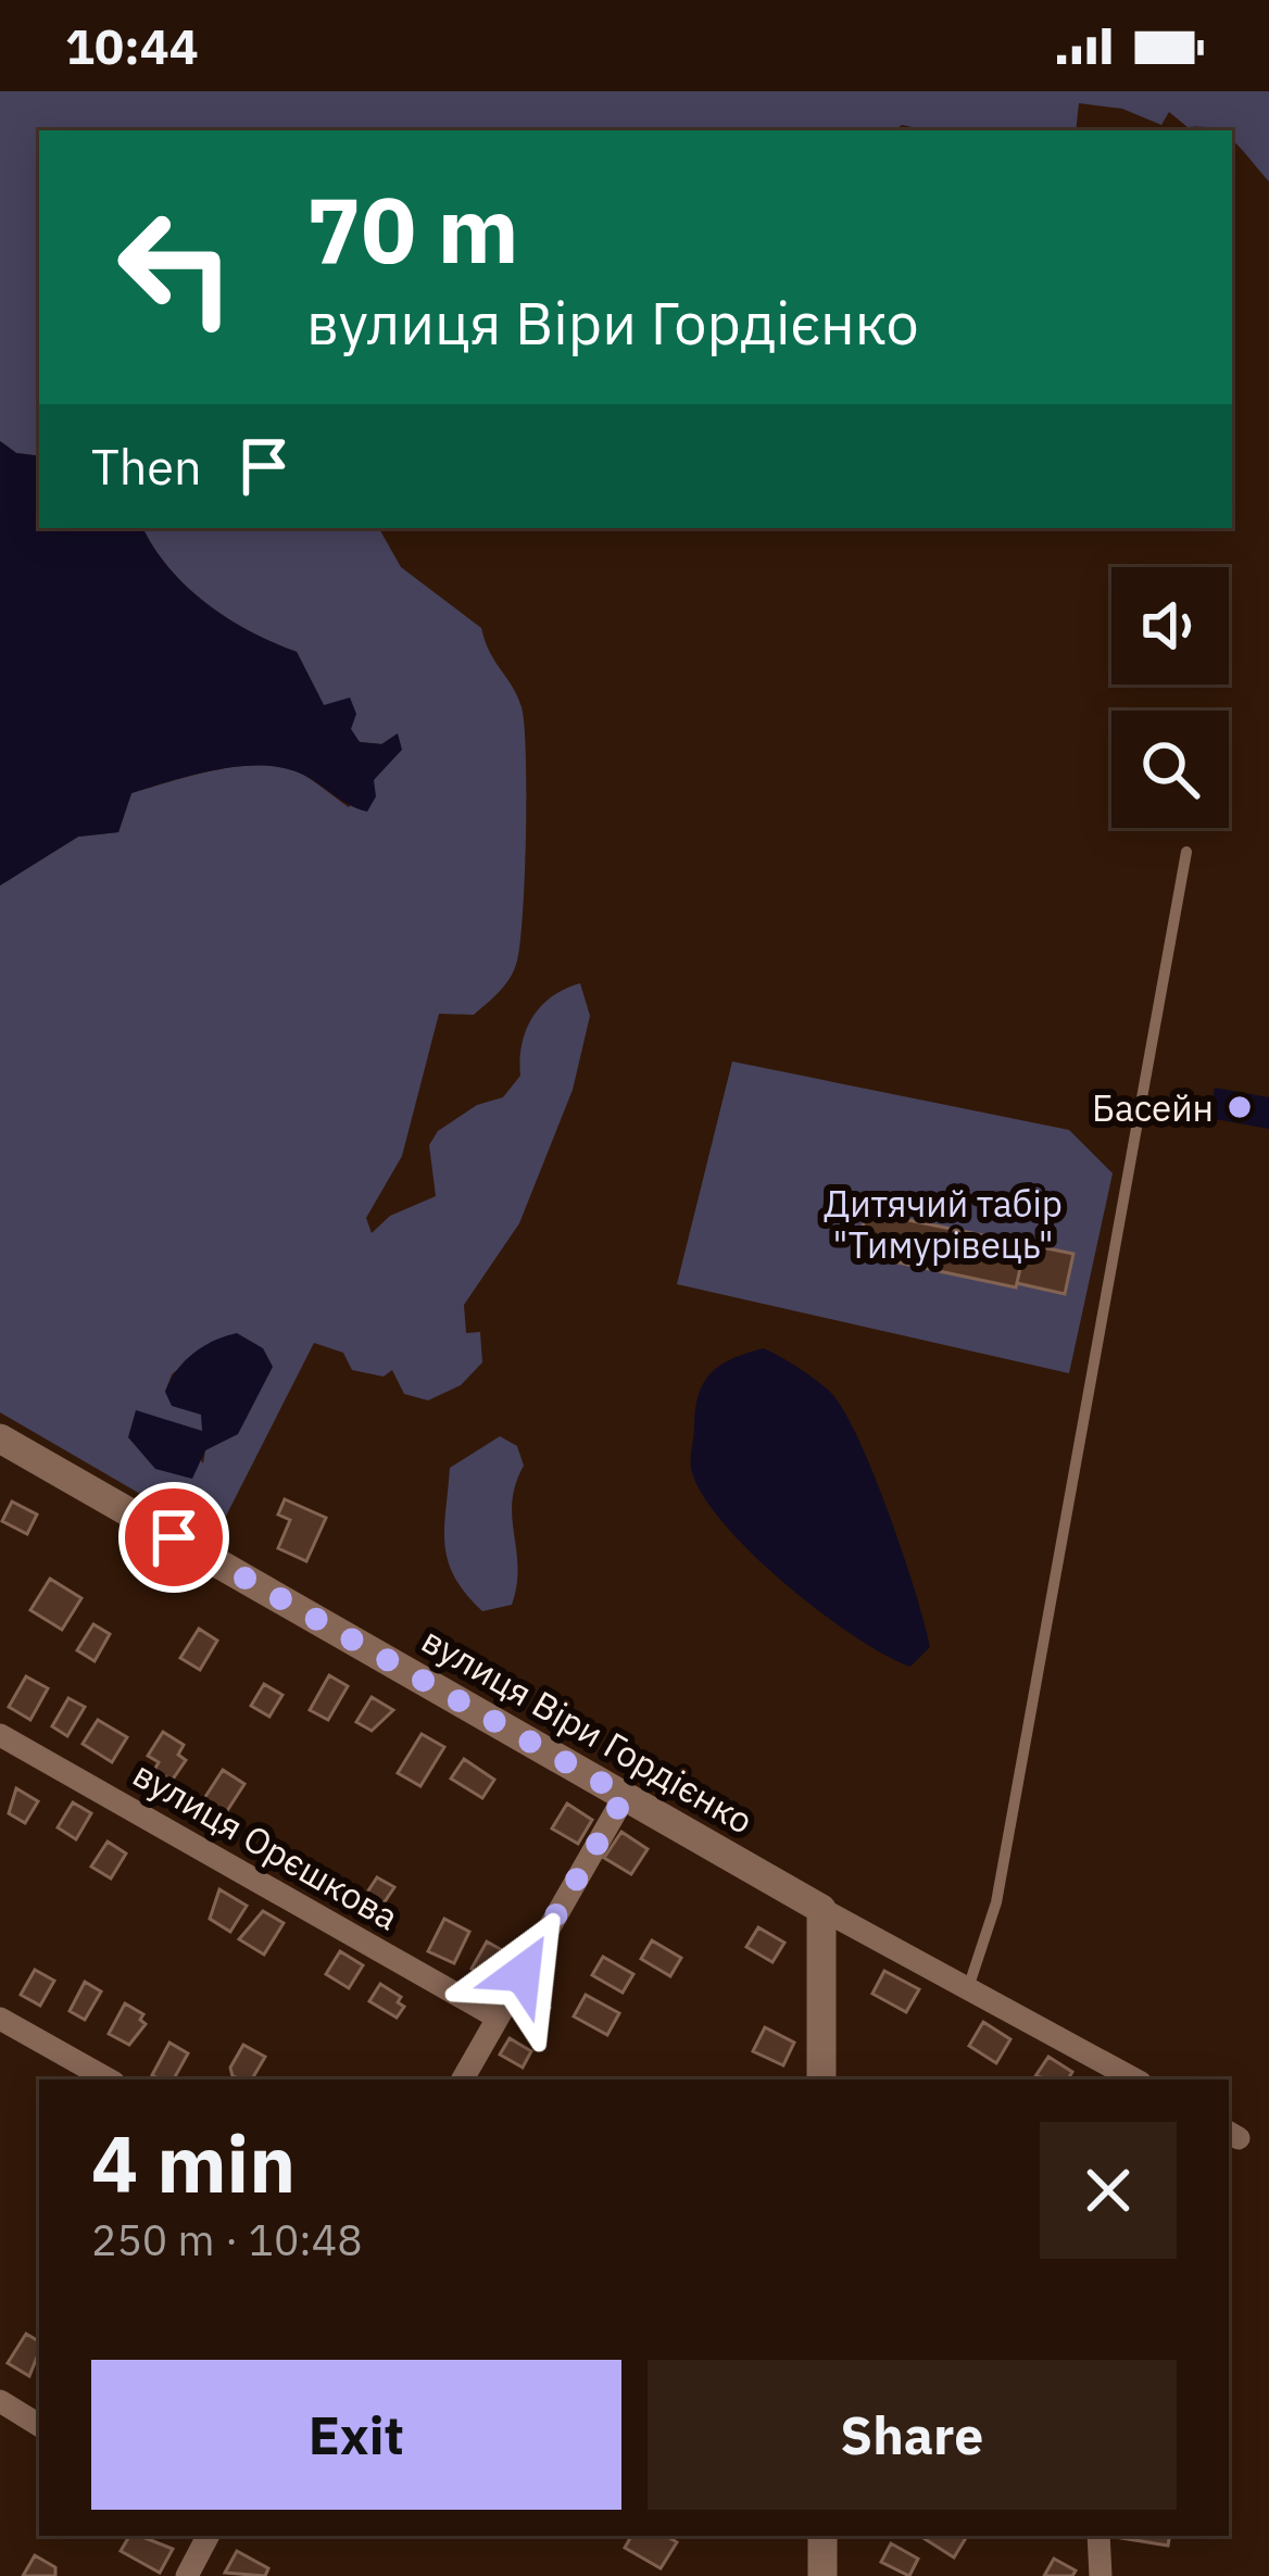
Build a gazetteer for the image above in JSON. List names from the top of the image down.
{
  "streets": {
    "street": ["вулиця Віри Гордієнко", "вулиця Орєшкова"]
  },
  "parks": ["Дитячий табір \"Тимурівець\""],
  "places": ["Басейн"],
  "page": {
    "status": "10:44",
    "turn": ["70 m", "вулиця Віри Гордієнко"],
    "then": "Then",
    "heading": ["4 min", "250 m · 10:48"],
    "buttons": ["Exit", "Share"]
  }
}
